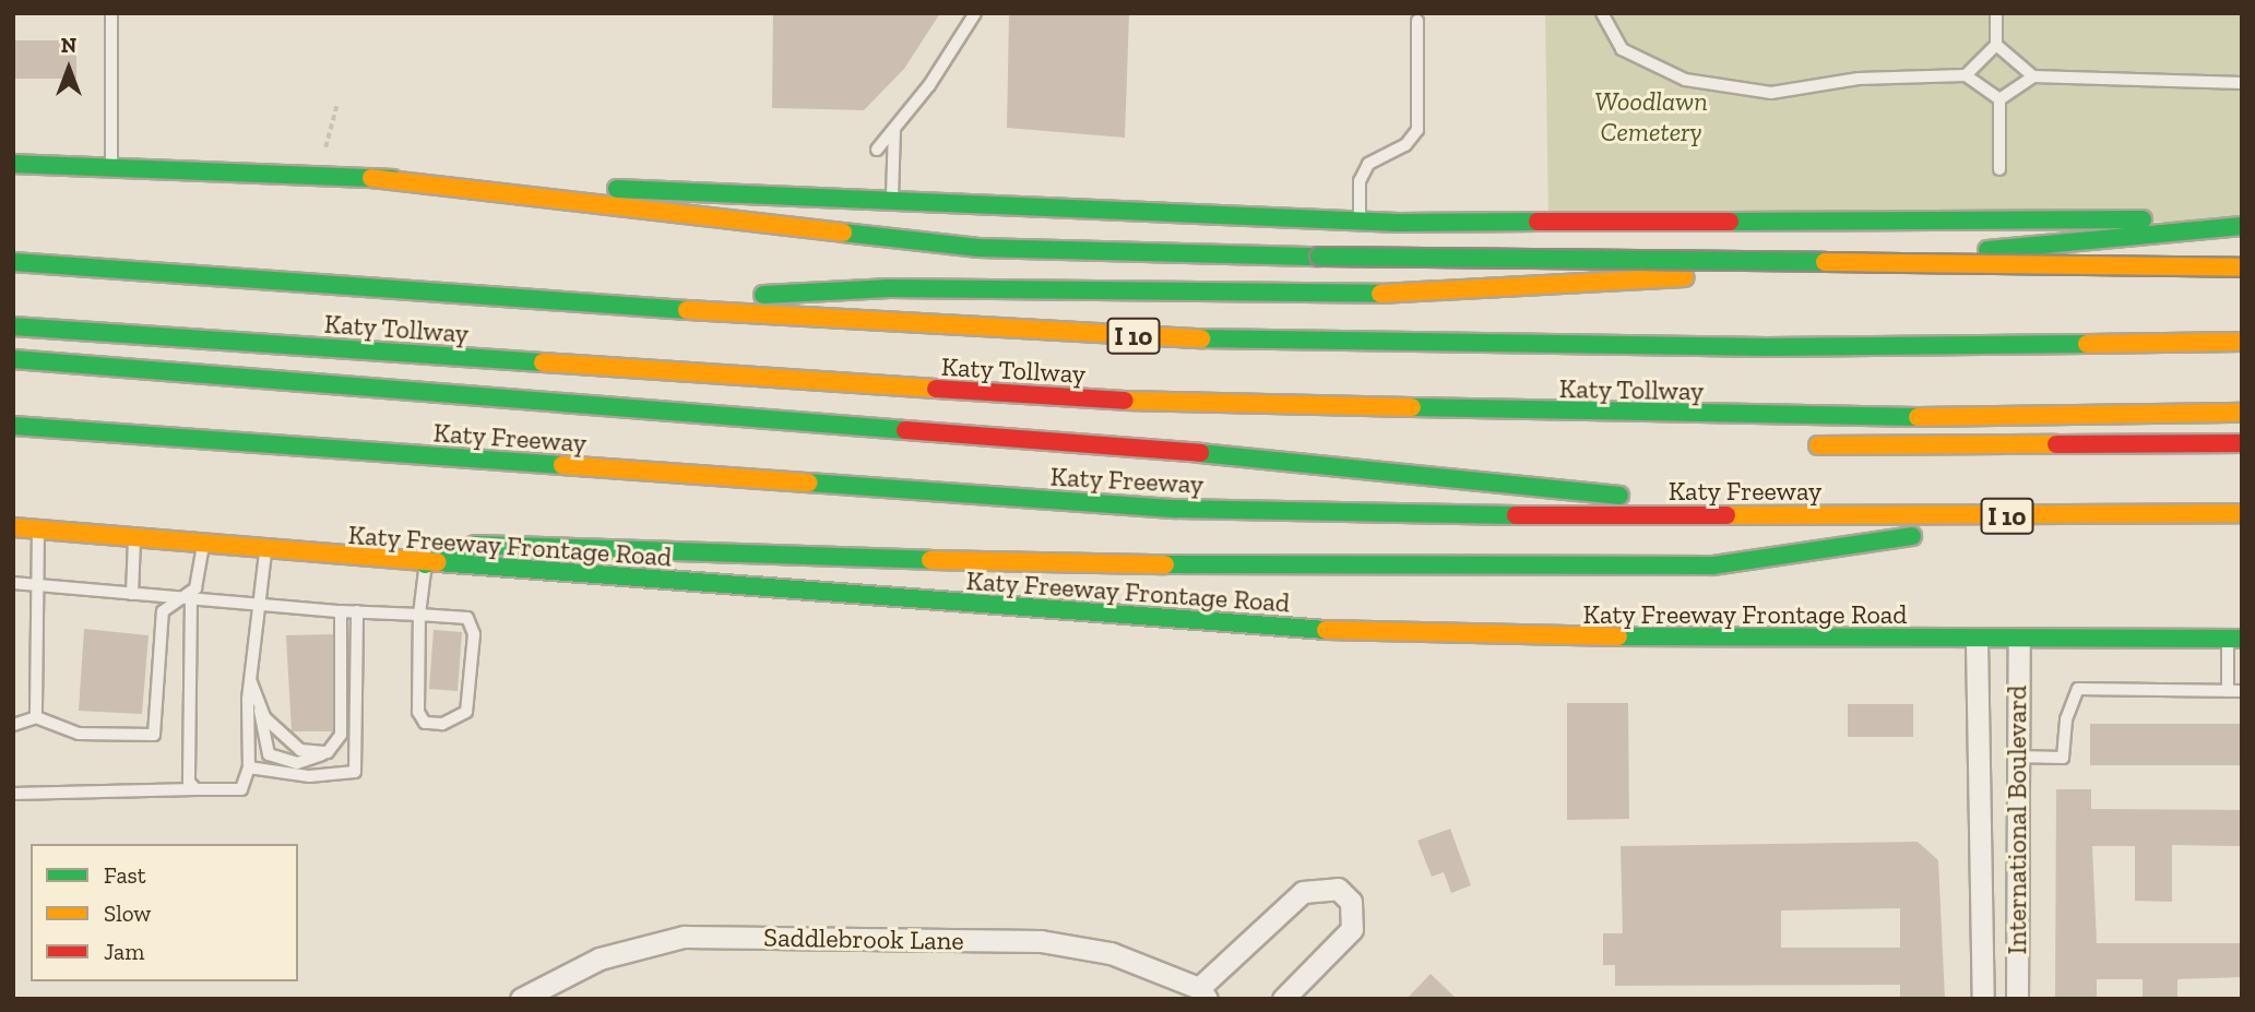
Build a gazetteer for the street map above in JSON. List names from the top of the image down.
{
  "streets": {
    "main road": [
      "Katy Tollway",
      "I 10",
      "Katy Freeway",
      "Katy Freeway Frontage Road"
    ],
    "street": ["International Boulevard", "Saddlebrook Lane"]
  },
  "crossings": [
    ["Katy Freeway Frontage Road", "International Boulevard"]
  ],
  "parks": ["Woodlawn Cemetery"],
  "legend": ["Fast", "Slow", "Jam"],
  "north": "top"
}
